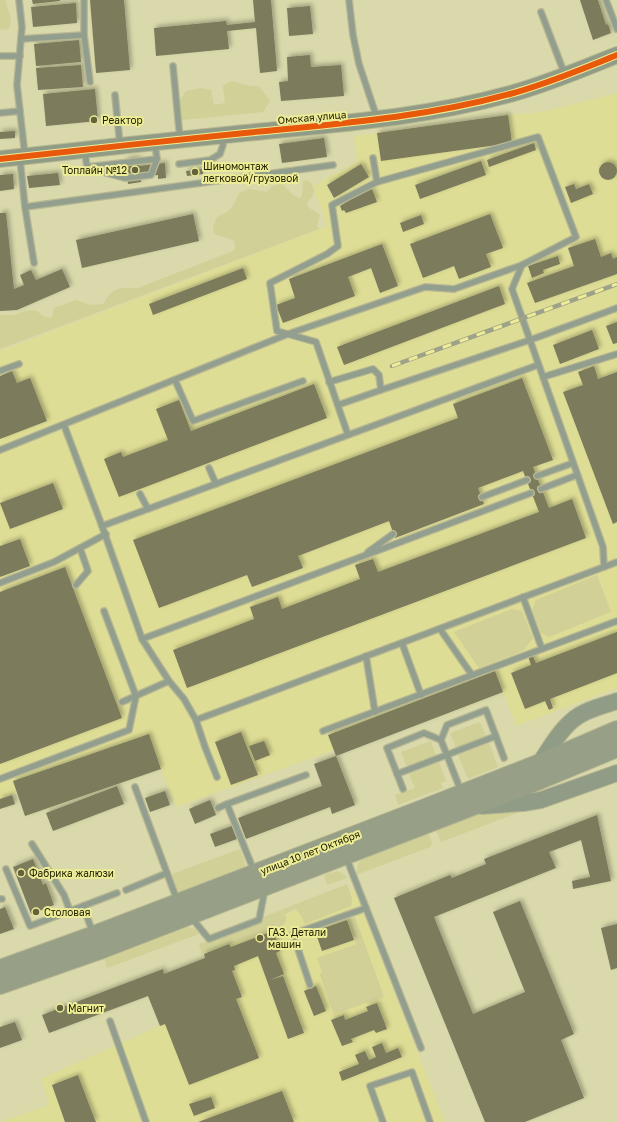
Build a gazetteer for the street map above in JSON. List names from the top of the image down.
{
  "streets": {
    "main road": ["улица 10 лет Октября"],
    "street": ["Омская улица"]
  },
  "places": [
    "Реактор",
    "Топлайн №12",
    "Шиномонтаж легковой/грузовой",
    "Фабрика жалюзи",
    "Столовая",
    "ГАЗ. Детали машин",
    "Магнит"
  ]
}
